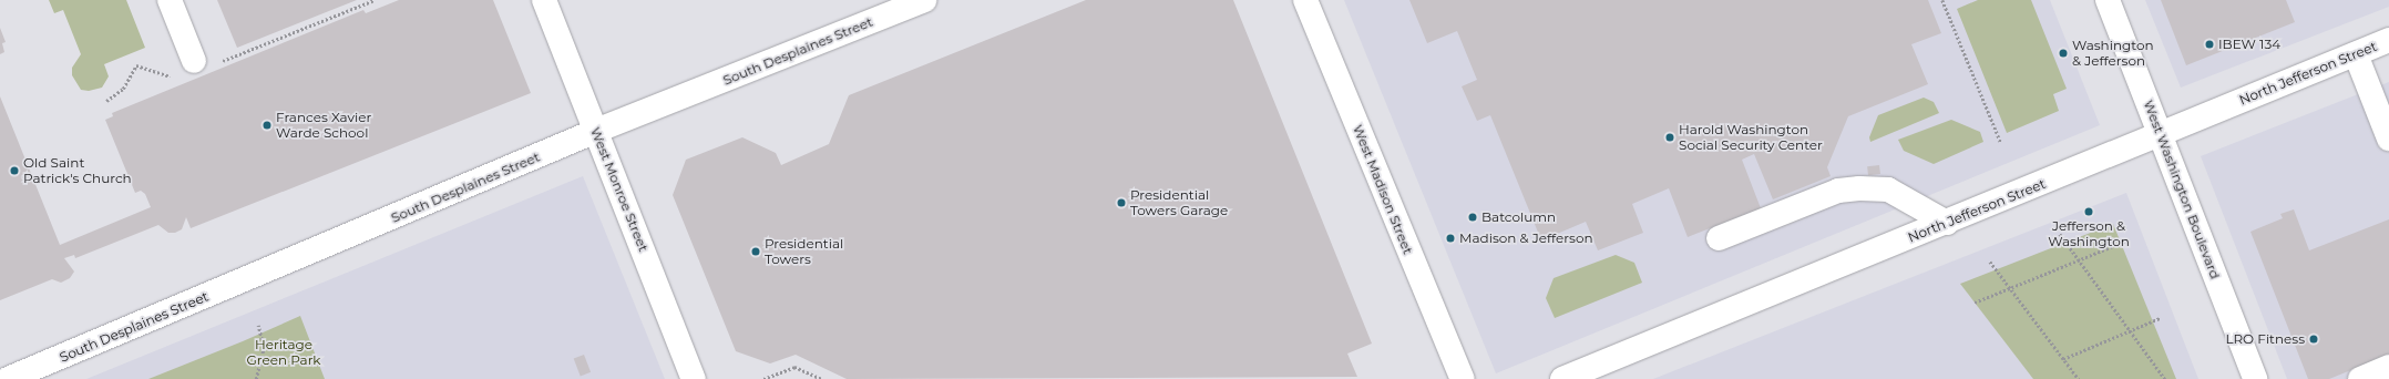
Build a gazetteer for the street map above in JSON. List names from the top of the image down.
{
  "streets": {
    "main road": [
      "South Desplaines Street",
      "North Jefferson Street",
      "West Monroe Street",
      "West Madison Street",
      "West Washington Boulevard"
    ]
  },
  "crossings": [
    ["South Desplaines Street", "West Monroe Street"],
    ["North Jefferson Street", "West Washington Boulevard"]
  ],
  "parks": ["Heritage Green Park"],
  "places": [
    "IBEW 134",
    "Washington & Jefferson",
    "Frances Xavier Warde School",
    "Harold Washington Social Security Center",
    "Old Saint Patrick's Church",
    "Presidential Towers Garage",
    "Jefferson & Washington",
    "Batcolumn",
    "Madison & Jefferson",
    "Presidential Towers",
    "LRO Fitness"
  ]
}
